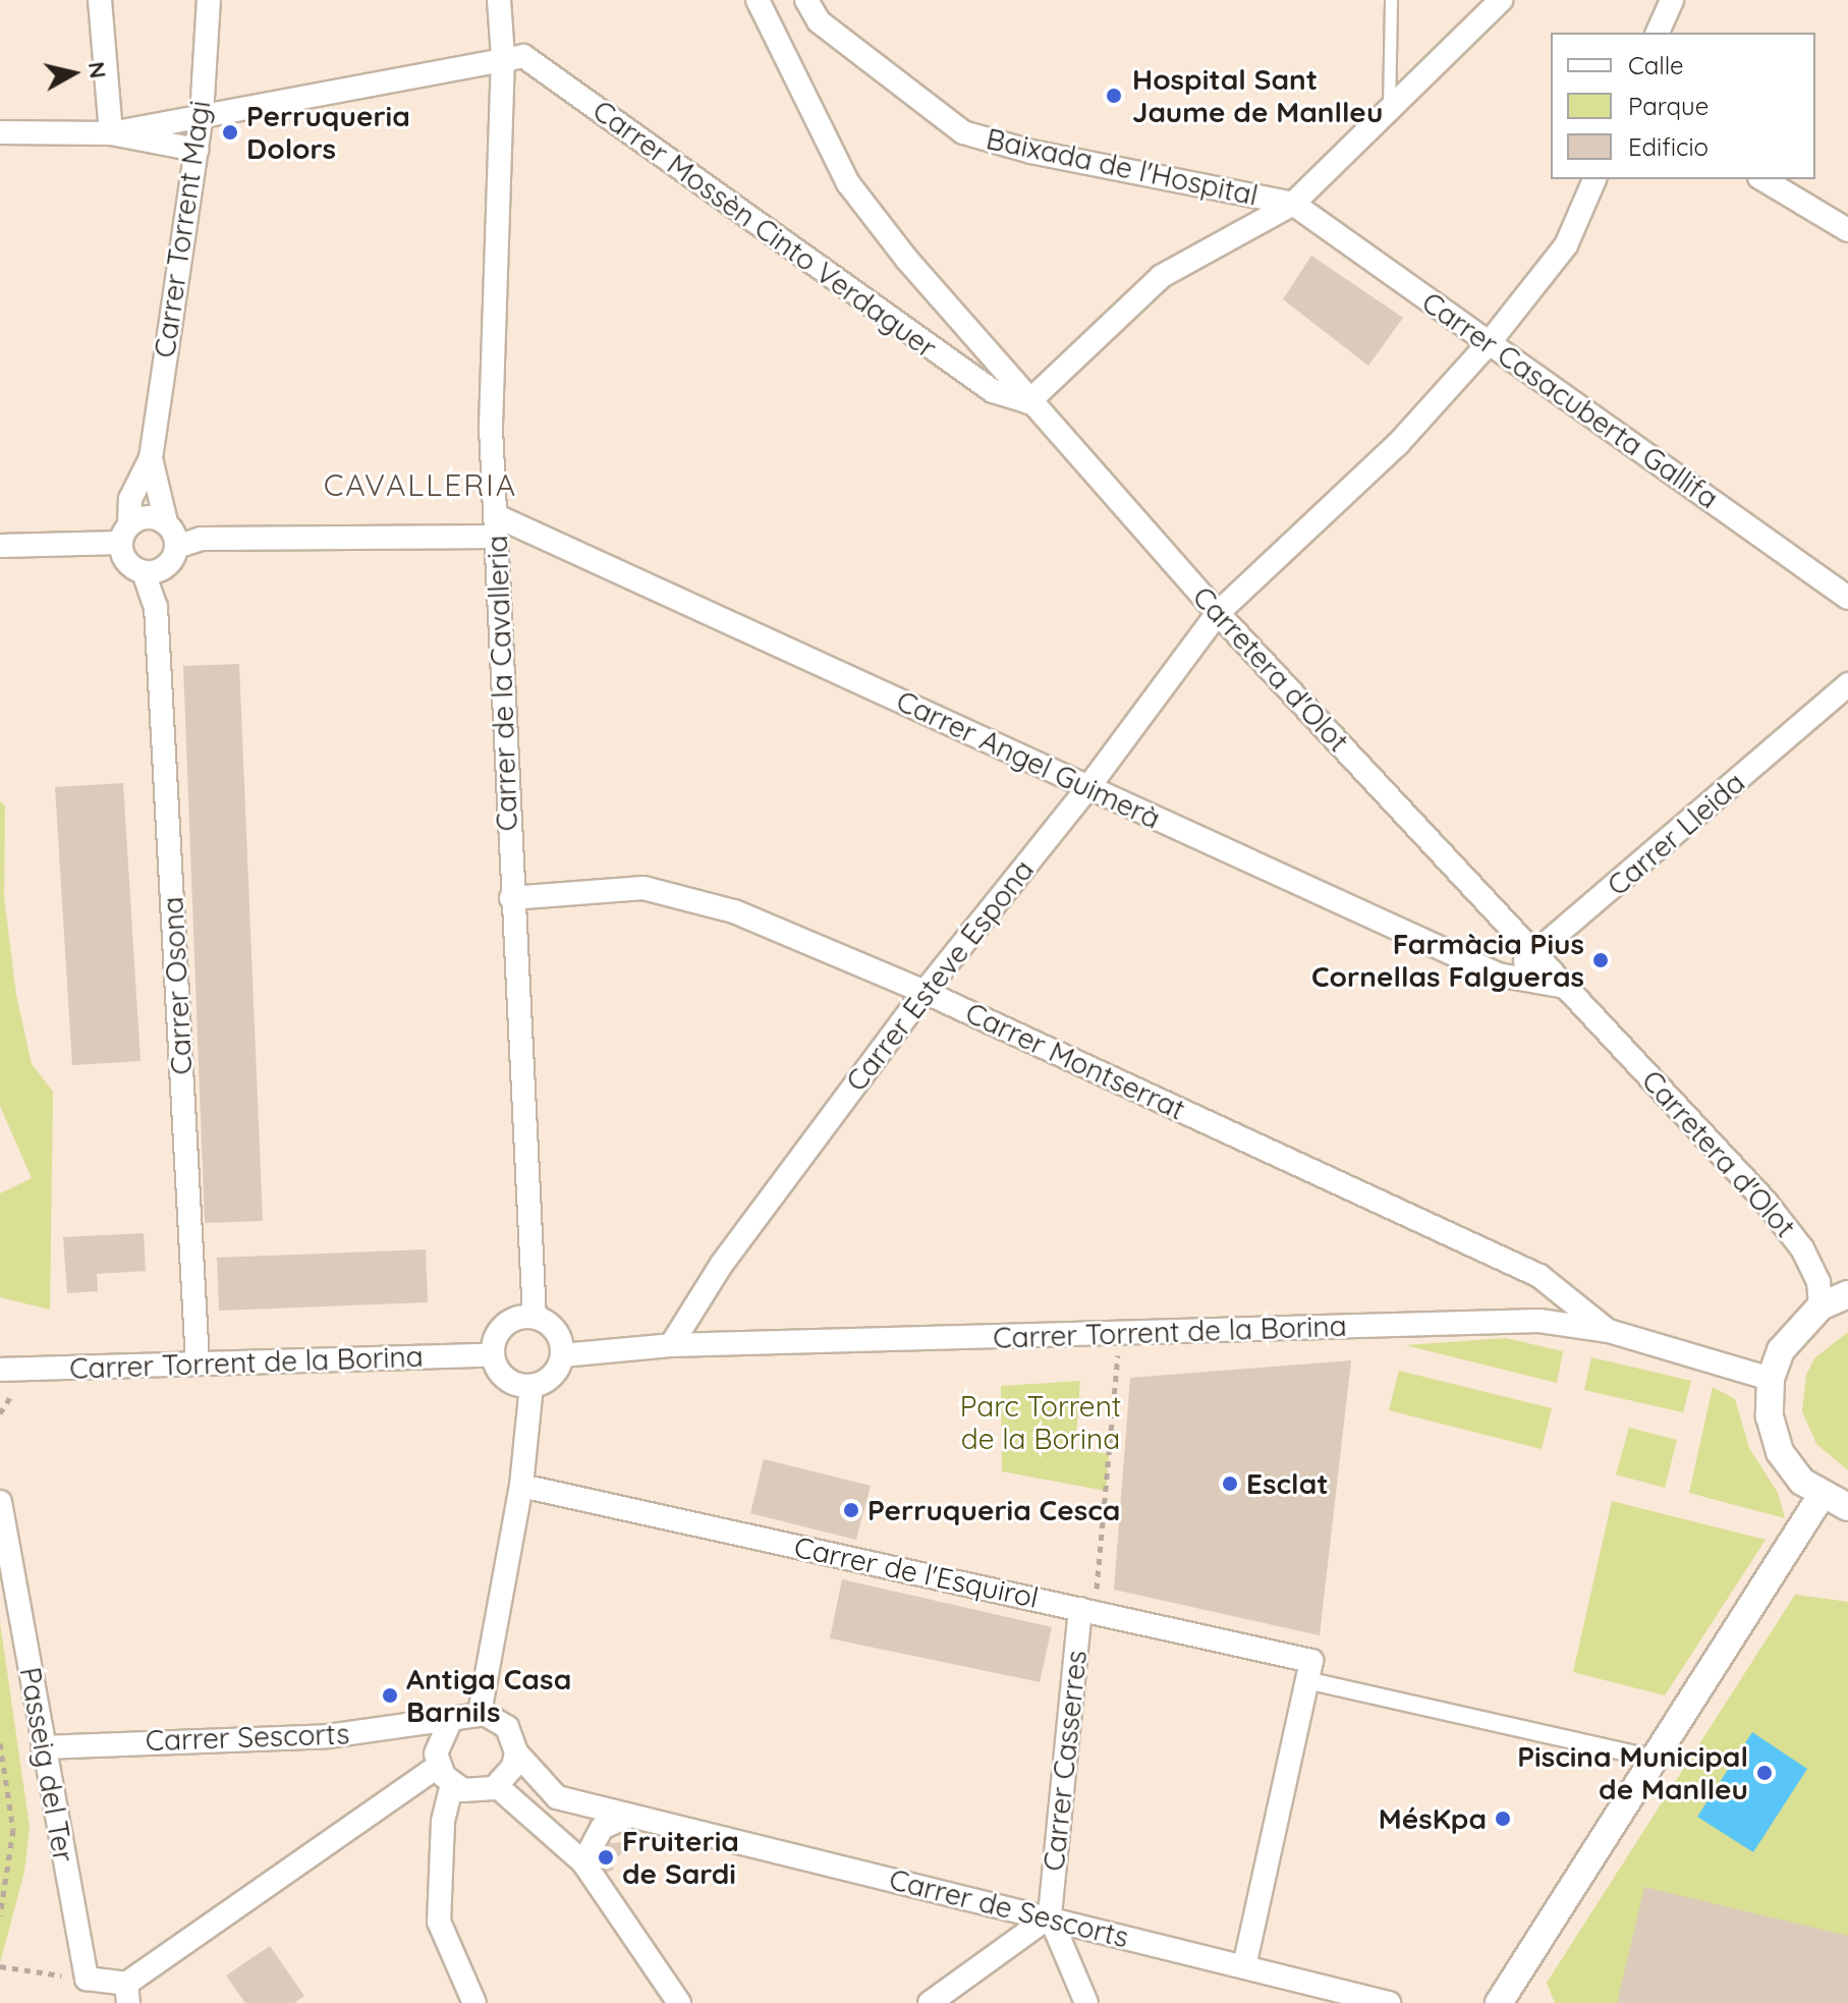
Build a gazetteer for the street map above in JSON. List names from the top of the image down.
{
  "streets": {
    "street": [
      "Baixada de l'Hospital",
      "Carrer Torrent Magi",
      "Carrer Mossèn Cinto Verdaguer",
      "Carrer Casacuberta Gallifa",
      "Carretera d'Olot",
      "Carrer de la Cavalleria",
      "Carrer Angel Guimerà",
      "Carrer Lleida",
      "Carrer Esteve Espona",
      "Carrer Osona",
      "Carrer Montserrat",
      "Carrer Torrent de la Borina",
      "Carrer de l'Esquirol",
      "Carrer Sescorts",
      "Carrer Casserres",
      "Passeig del Ter",
      "Carrer de Sescorts"
    ]
  },
  "crossings": [
    ["Baixada de l'Hospital", "Carrer Casacuberta Gallifa"],
    ["Carrer Torrent Magi", "Carrer Osona"],
    ["Carrer Mossèn Cinto Verdaguer", "Carretera d'Olot"],
    ["Carrer Mossèn Cinto Verdaguer", "Carrer de la Cavalleria"],
    ["Carrer Casacuberta Gallifa", "Carrer Esteve Espona"],
    ["Carretera d'Olot", "Carrer Angel Guimerà"],
    ["Carretera d'Olot", "Carrer Lleida"],
    ["Carretera d'Olot", "Carrer Esteve Espona"],
    ["Carrer de la Cavalleria", "Carrer Angel Guimerà"],
    ["Carrer de la Cavalleria", "Carrer Montserrat"],
    ["Carrer de la Cavalleria", "Carrer Torrent de la Borina"],
    ["Carrer Angel Guimerà", "Carrer Lleida"],
    ["Carrer Angel Guimerà", "Carrer Esteve Espona"],
    ["Carrer Esteve Espona", "Carrer Montserrat"],
    ["Carrer Esteve Espona", "Carrer Torrent de la Borina"],
    ["Carrer Osona", "Carrer Torrent de la Borina"],
    ["Carrer Montserrat", "Carrer Torrent de la Borina"],
    ["Carrer de l'Esquirol", "Carrer Casserres"],
    ["Carrer Sescorts", "Passeig del Ter"],
    ["Carrer Sescorts", "Carrer de Sescorts"],
    ["Carrer Casserres", "Carrer de Sescorts"]
  ],
  "districts": ["CAVALLERIA"],
  "parks": ["Parc Torrent de la Borina"],
  "places": [
    "Hospital Sant Jaume de Manlleu",
    "Perruqueria Dolors",
    "Farmàcia Pius Cornellas Falgueras",
    "Esclat",
    "Perruqueria Cesca",
    "Antiga Casa Barnils",
    "Piscina Municipal de Manlleu",
    "MésKpa",
    "Fruiteria de Sardi"
  ],
  "legend": ["Calle", "Parque", "Edificio"],
  "north": "right"
}
